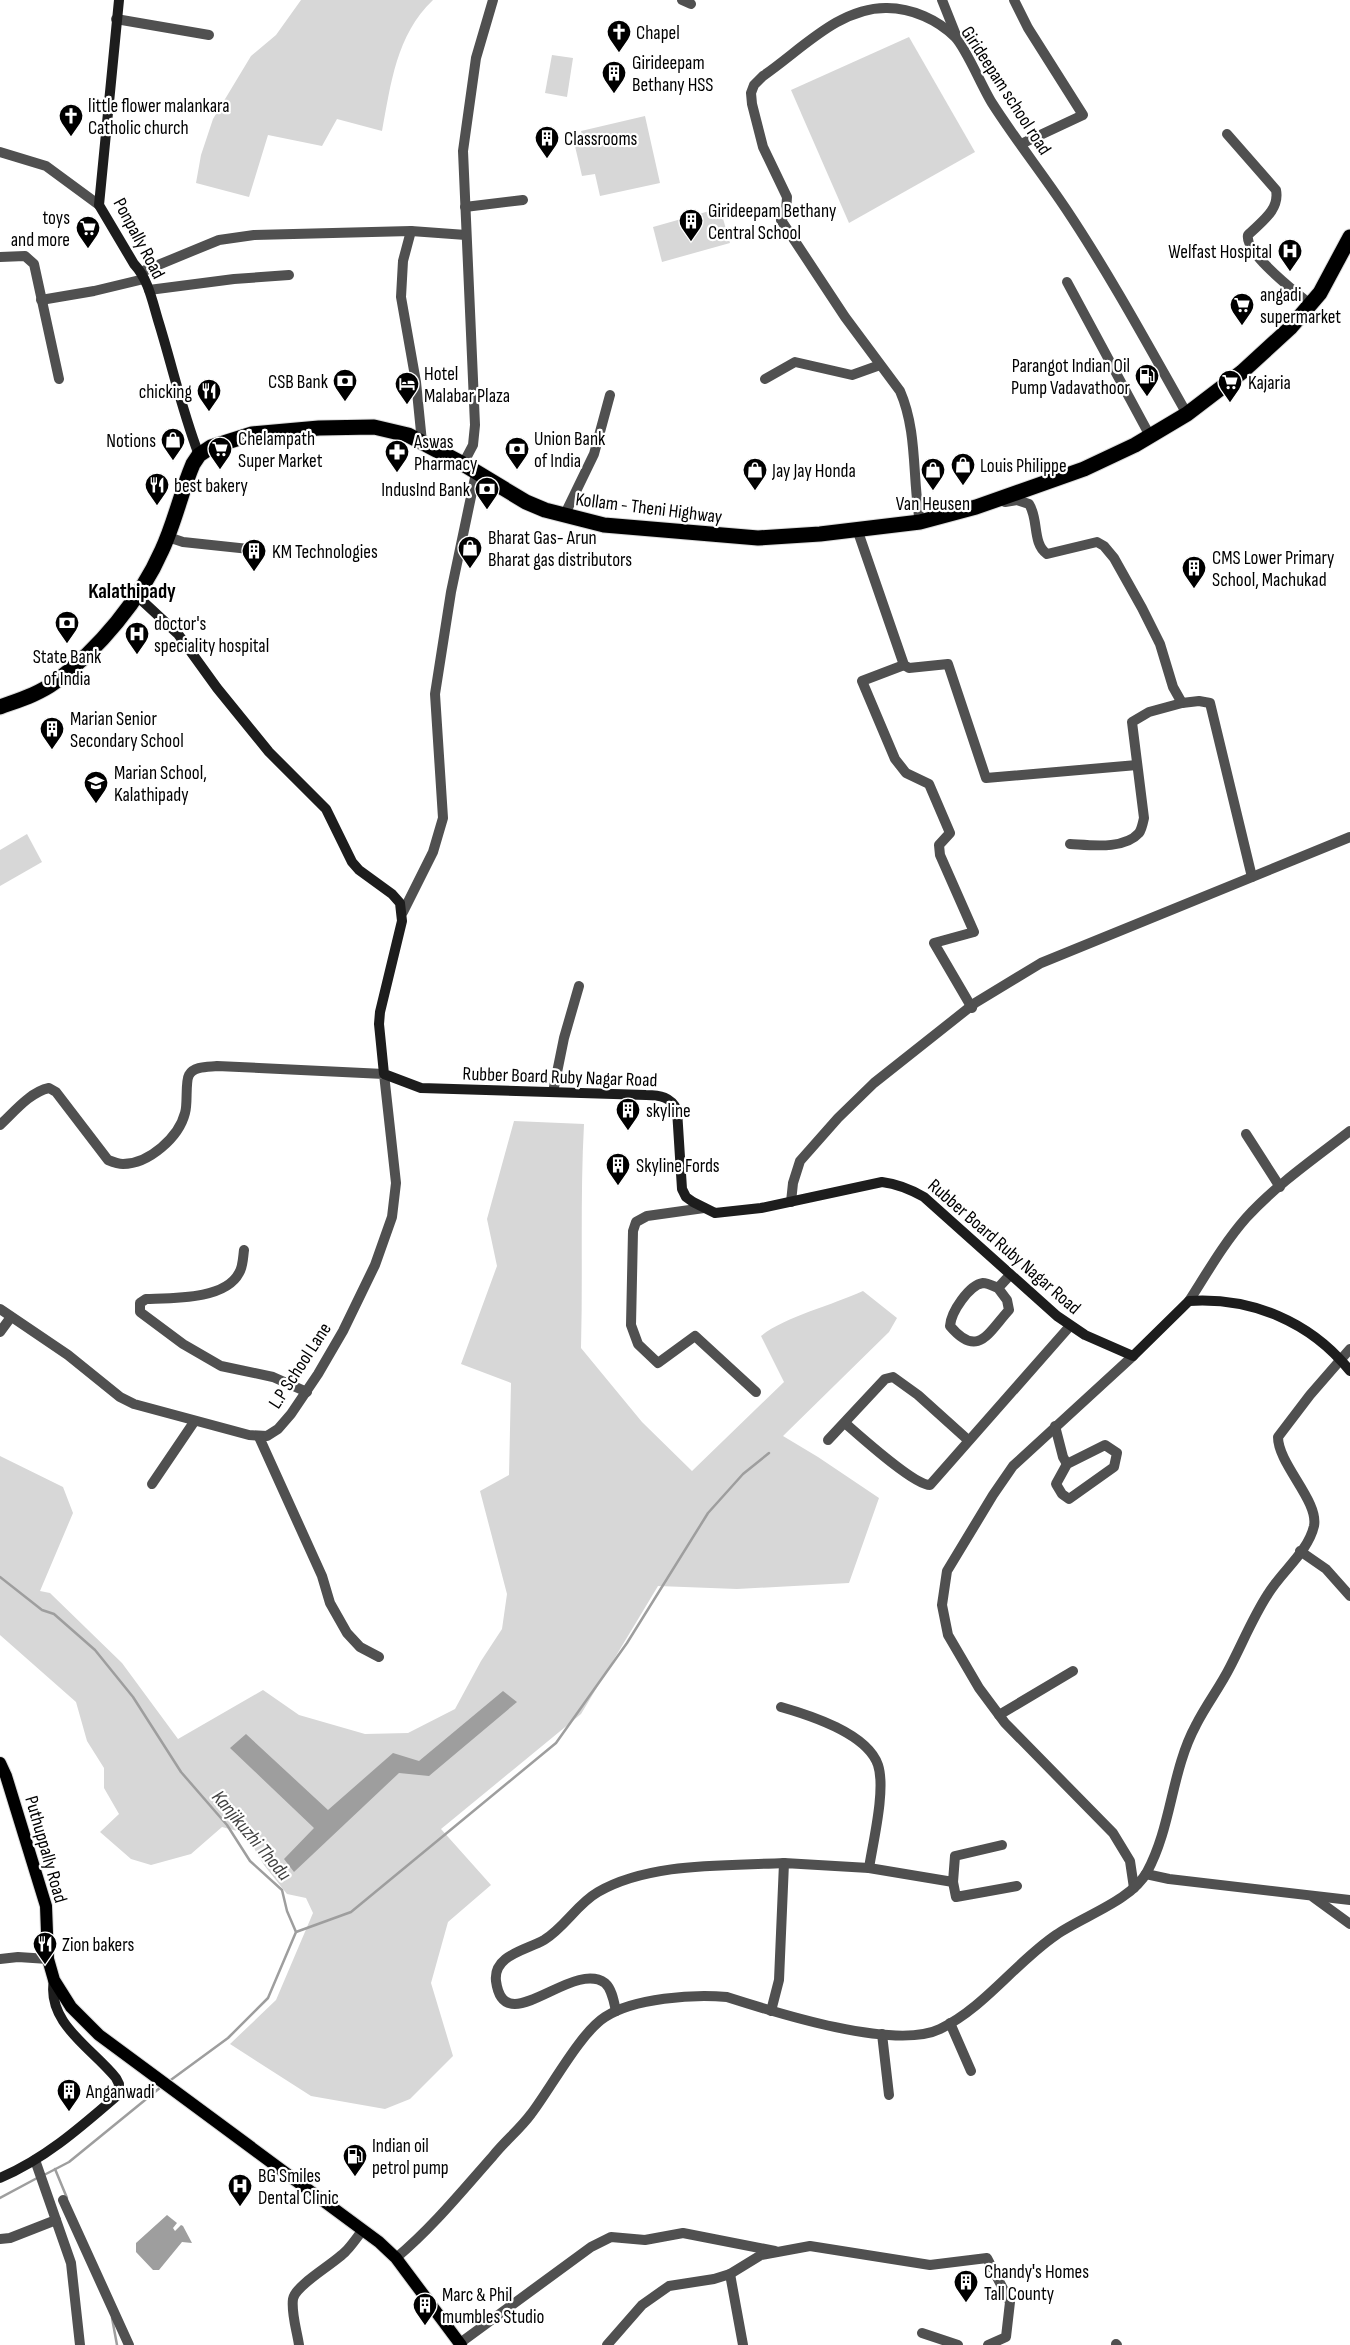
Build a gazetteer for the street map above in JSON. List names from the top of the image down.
{
  "streets": {
    "highway": ["Kollam - Theni Highway"],
    "main road": ["Ponpally Road", "Rubber Board Ruby Nagar Road", "Puthuppally Road"],
    "street": ["Girideepam school road", "L.P School Lane"]
  },
  "crossings": [
    ["Girideepam school road", "Kollam - Theni Highway"],
    ["Ponpally Road", "Kollam - Theni Highway"],
    ["Rubber Board Ruby Nagar Road", "L.P School Lane"]
  ],
  "districts": ["Kalathipady"],
  "water": ["Kanjikuzhi Thodu"],
  "places": {
    "church": ["Chapel", "little flower malankara Catholic church"],
    "building": [
      "Girideepam Bethany HSS",
      "Classrooms",
      "Girideepam Bethany Central School",
      "KM Technologies",
      "CMS Lower Primary School, Machukad",
      "Marian Senior Secondary School",
      "skyline",
      "Skyline Fords",
      "Anganwadi",
      "Chandy's Homes Tall County",
      "Marc & Phil mumbles Studio"
    ],
    "supermarket": [
      "toys and more",
      "angadi supermarket",
      "Kajaria",
      "Chelampath Super Market"
    ],
    "hospital": ["Welfast Hospital", "doctor's speciality hospital", "BG Smiles Dental Clinic"],
    "fuel station": ["Parangot Indian Oil Pump Vadavathoor", "Indian oil petrol pump"],
    "bank": [
      "CSB Bank",
      "Union Bank of India",
      "IndusInd Bank",
      "State Bank of India"
    ],
    "hotel": ["Hotel Malabar Plaza"],
    "restaurant": ["chicking", "best bakery", "Zion bakers"],
    "shop": [
      "Notions",
      "Louis Philippe",
      "Jay Jay Honda",
      "Van Heusen",
      "Bharat Gas- Arun Bharat gas distributors"
    ],
    "pharmacy": ["Aswas Pharmacy"],
    "school or university": ["Marian School, Kalathipady"]
  }
}
